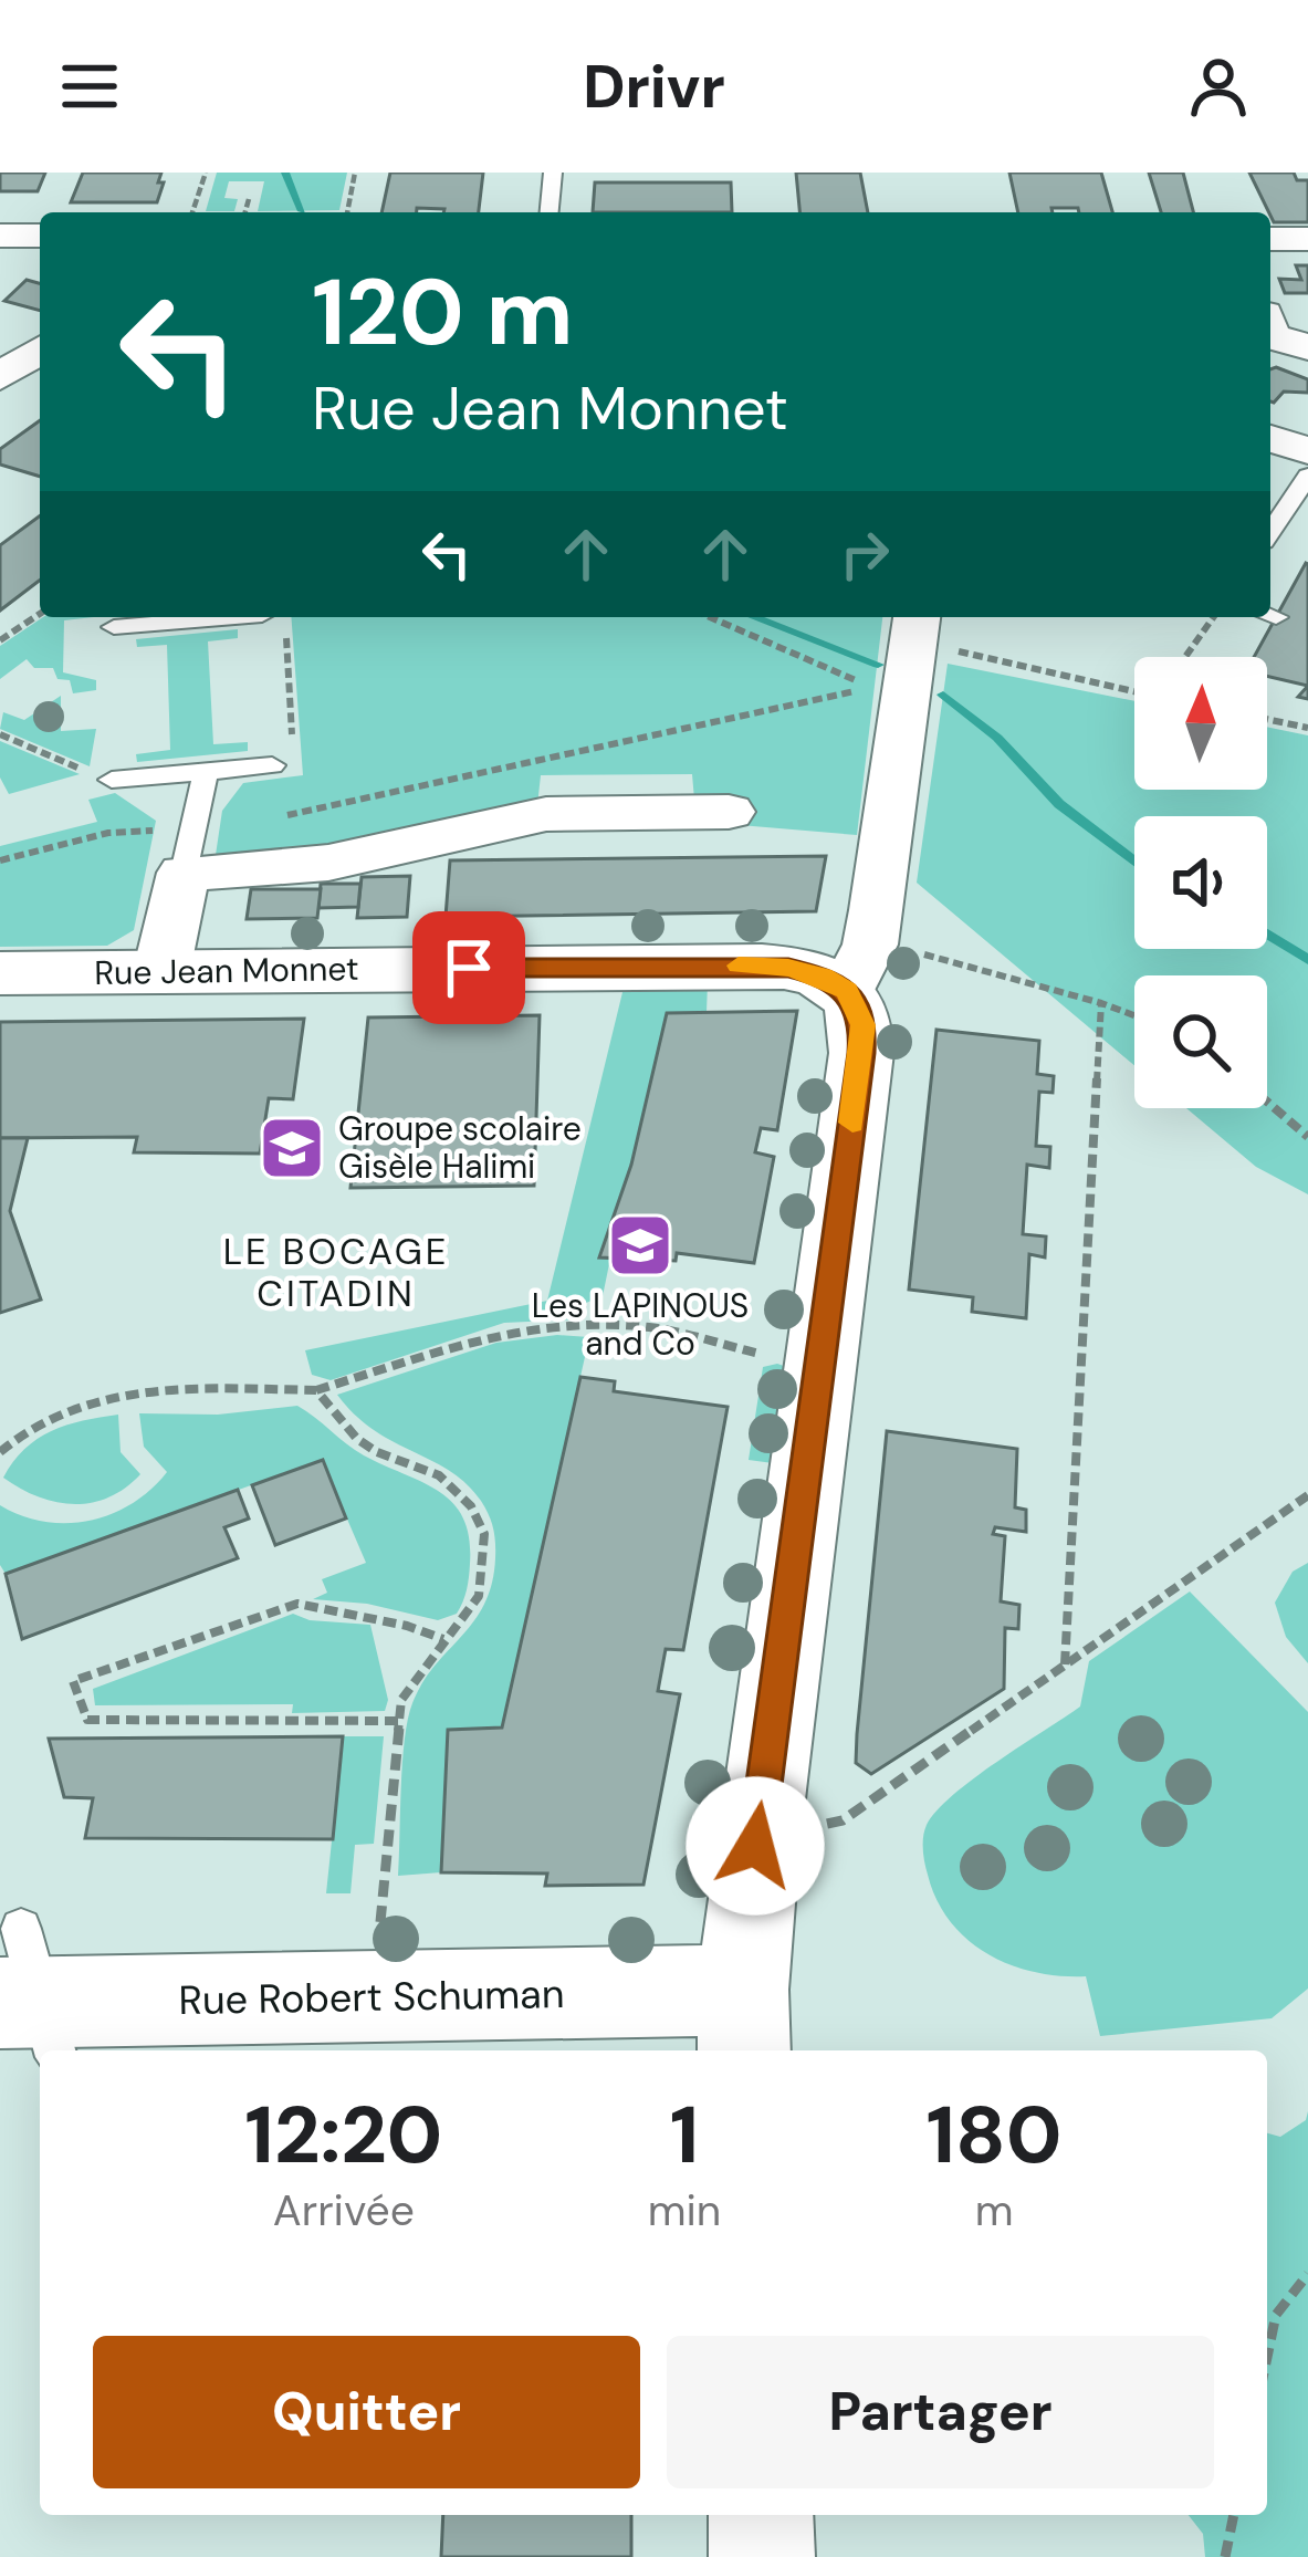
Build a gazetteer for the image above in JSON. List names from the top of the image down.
{
  "streets": {
    "street": ["Rue Jean Monnet", "Rue Robert Schuman"]
  },
  "districts": ["LE BOCAGE CITADIN"],
  "places": {
    "school or university": ["Groupe scolaire Gisèle Halimi", "Les LAPINOUS and Co"]
  },
  "north": "top",
  "page": {
    "header": "Drivr",
    "turn": ["120 m", "Rue Jean Monnet"],
    "eta": [
      "12:20",
      "Arrivée",
      "1",
      "min",
      "180",
      "m"
    ],
    "buttons": ["Quitter", "Partager"]
  }
}
